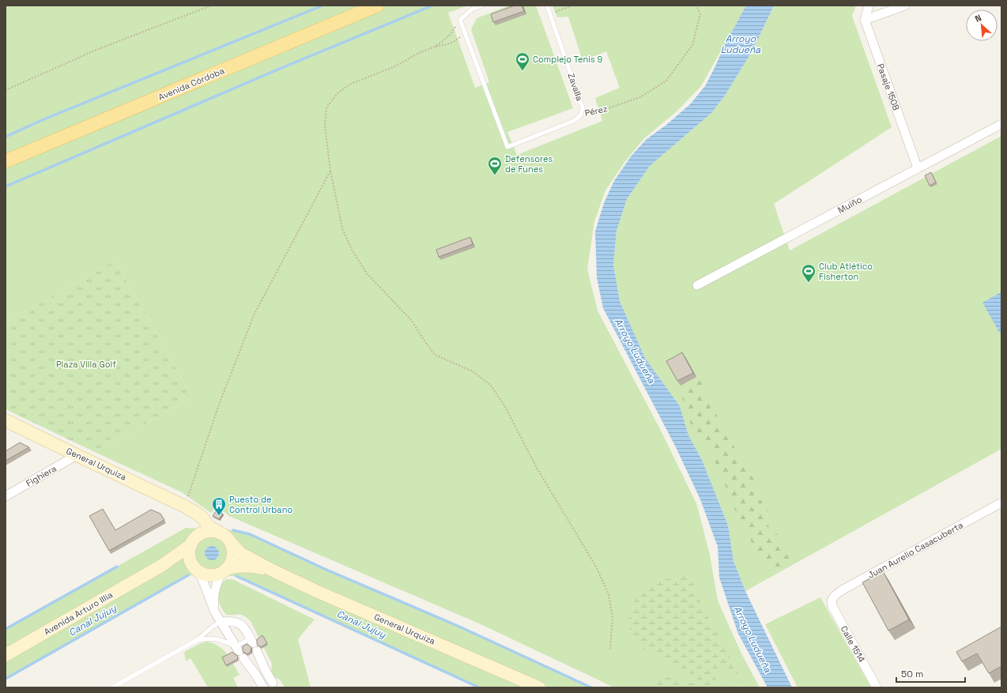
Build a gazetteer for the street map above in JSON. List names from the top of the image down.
{
  "streets": {
    "main road": ["Avenida Córdoba", "General Urquiza", "Avenida Arturo Illia"],
    "street": [
      "Pasaje 1508",
      "Muiño",
      "Fighiera",
      "Juan Aurelio Casacuberta",
      "Calle 1514"
    ],
    "lane": ["Zavalla", "Pérez"]
  },
  "crossings": [
    ["Zavalla", "Pérez"],
    ["Pasaje 1508", "Muiño"],
    ["General Urquiza", "Fighiera"],
    ["General Urquiza", "Avenida Arturo Illia"],
    ["Juan Aurelio Casacuberta", "Calle 1514"]
  ],
  "water": ["Arroyo Ludueña", "Canal Jujuy"],
  "parks": ["Plaza Villa Golf"],
  "places": {
    "sports": ["Complejo Tenis 9", "Defensores de Funes", "Club Atlético Fisherton"],
    "building": ["Puesto de Control Urbano"]
  },
  "scale_bar": "50 m",
  "north": "top left"
}
